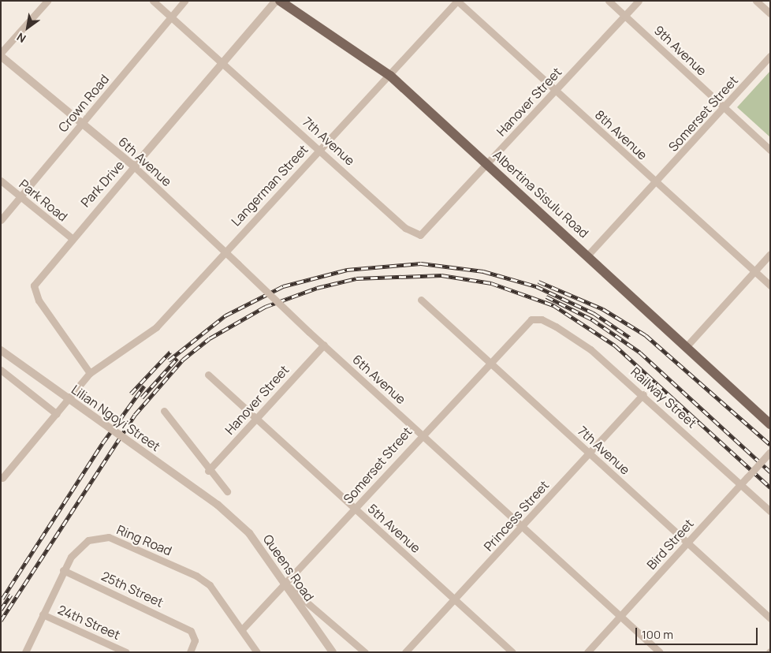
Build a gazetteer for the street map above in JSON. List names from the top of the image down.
{
  "streets": {
    "main road": ["Albertina Sisulu Road"],
    "street": [
      "9th Avenue",
      "Hanover Street",
      "Crown Road",
      "Somerset Street",
      "8th Avenue",
      "7th Avenue",
      "6th Avenue",
      "Park Drive",
      "Langerman Street",
      "Park Road",
      "Railway Street",
      "Lilian Ngoyi Street",
      "Princess Street",
      "5th Avenue",
      "Ring Road",
      "Bird Street",
      "Queens Road",
      "25th Street",
      "24th Street"
    ]
  },
  "crossings": [
    ["9th Avenue", "Hanover Street"],
    ["9th Avenue", "Somerset Street"],
    ["Hanover Street", "8th Avenue"],
    ["Hanover Street", "7th Avenue"],
    ["Hanover Street", "6th Avenue"],
    ["Hanover Street", "Albertina Sisulu Road"],
    ["Hanover Street", "5th Avenue"],
    ["Crown Road", "7th Avenue"],
    ["Crown Road", "6th Avenue"],
    ["Crown Road", "Park Road"],
    ["Somerset Street", "8th Avenue"],
    ["Somerset Street", "7th Avenue"],
    ["Somerset Street", "6th Avenue"],
    ["Somerset Street", "Albertina Sisulu Road"],
    ["Somerset Street", "Railway Street"],
    ["Somerset Street", "5th Avenue"],
    ["Somerset Street", "Ring Road"],
    ["Somerset Street", "Queens Road"],
    ["8th Avenue", "Langerman Street"],
    ["7th Avenue", "Park Drive"],
    ["7th Avenue", "Langerman Street"],
    ["7th Avenue", "Princess Street"],
    ["7th Avenue", "Bird Street"],
    ["6th Avenue", "Park Drive"],
    ["6th Avenue", "Langerman Street"],
    ["6th Avenue", "Princess Street"],
    ["6th Avenue", "Bird Street"],
    ["Park Drive", "Langerman Street"],
    ["Park Drive", "Park Road"],
    ["Langerman Street", "Albertina Sisulu Road"],
    ["Railway Street", "Princess Street"],
    ["Railway Street", "Bird Street"],
    ["Lilian Ngoyi Street", "Queens Road"],
    ["Princess Street", "5th Avenue"],
    ["Ring Road", "25th Street"],
    ["Ring Road", "24th Street"]
  ],
  "scale_bar": "100 m",
  "north": "bottom left"
}
